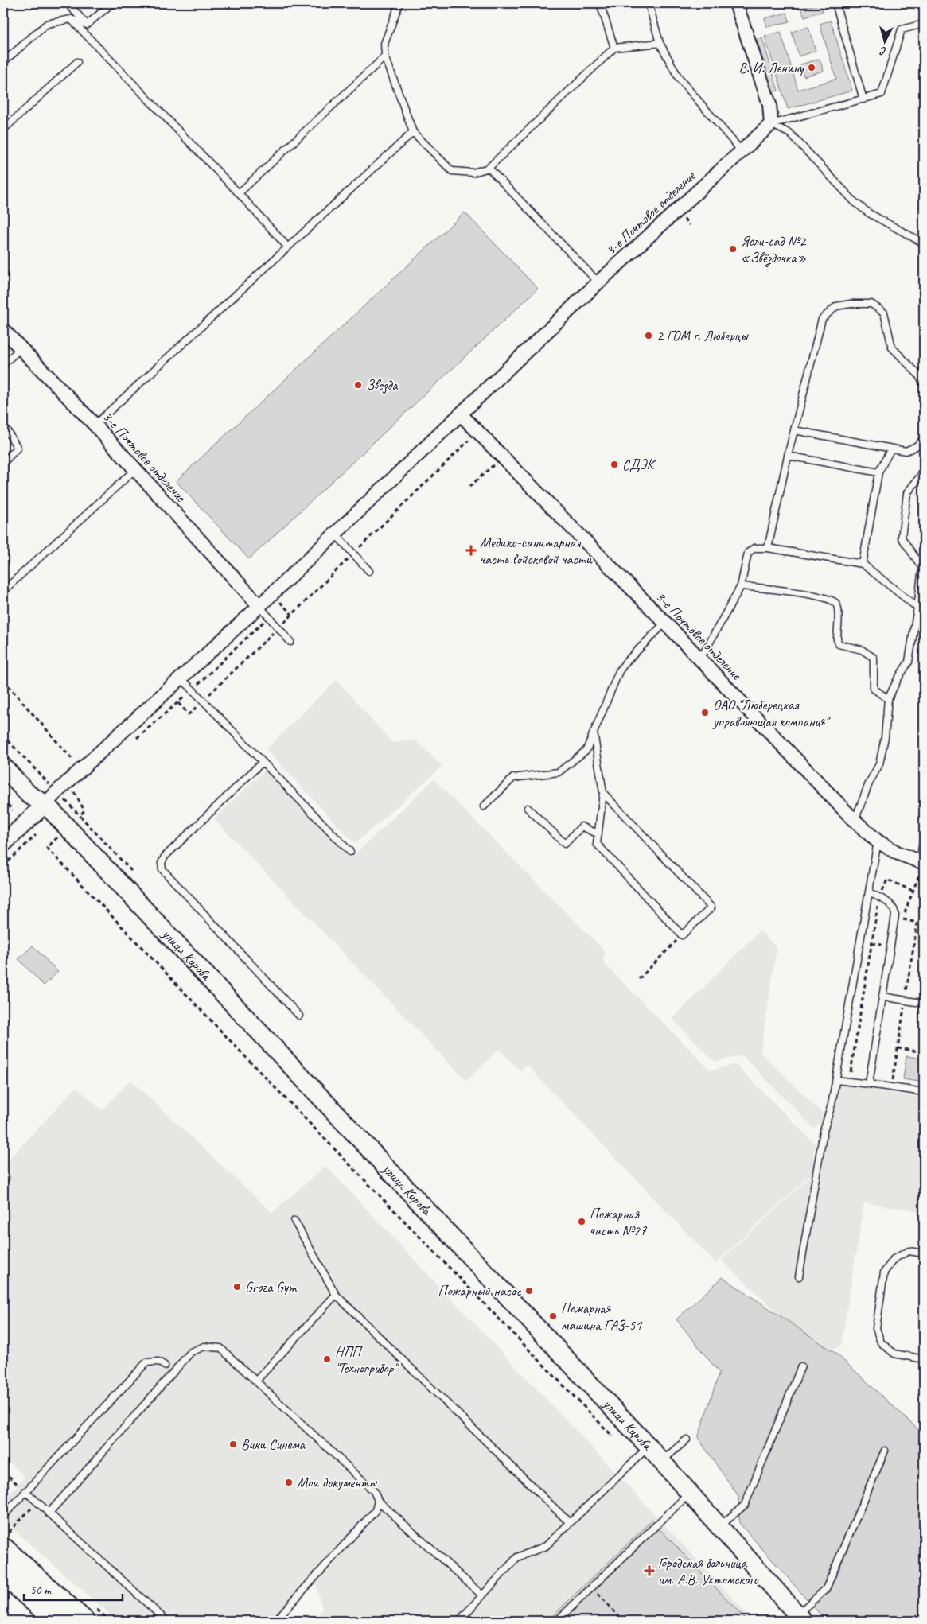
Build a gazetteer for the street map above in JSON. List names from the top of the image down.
{
  "streets": {
    "main road": ["улица Кирова"],
    "street": ["3-е Почтовое отделение"]
  },
  "crossings": [
    ["3-е Почтовое отделение", "улица Кирова"]
  ],
  "places": {
    "other": [
      "В. И. Ленину",
      "Ясли-сад №2 «Звёздочка»",
      "2 ГОМ г. Люберцы",
      "Звезда",
      "СДЭК",
      "ОАО \"Люберецкая управляющая компания\"",
      "Пожарная часть №27",
      "Groza Gym",
      "Пожарный насос",
      "Пожарная машина ГАЗ-51",
      "НПП \"Техноприбор\"",
      "Вики Синема",
      "Мои документы"
    ],
    "health": ["Медико-санитарная часть войсковой части", "Городская больница им. А.В. Ухтомского"]
  },
  "scale_bar": "50 m",
  "north": "bottom"
}
